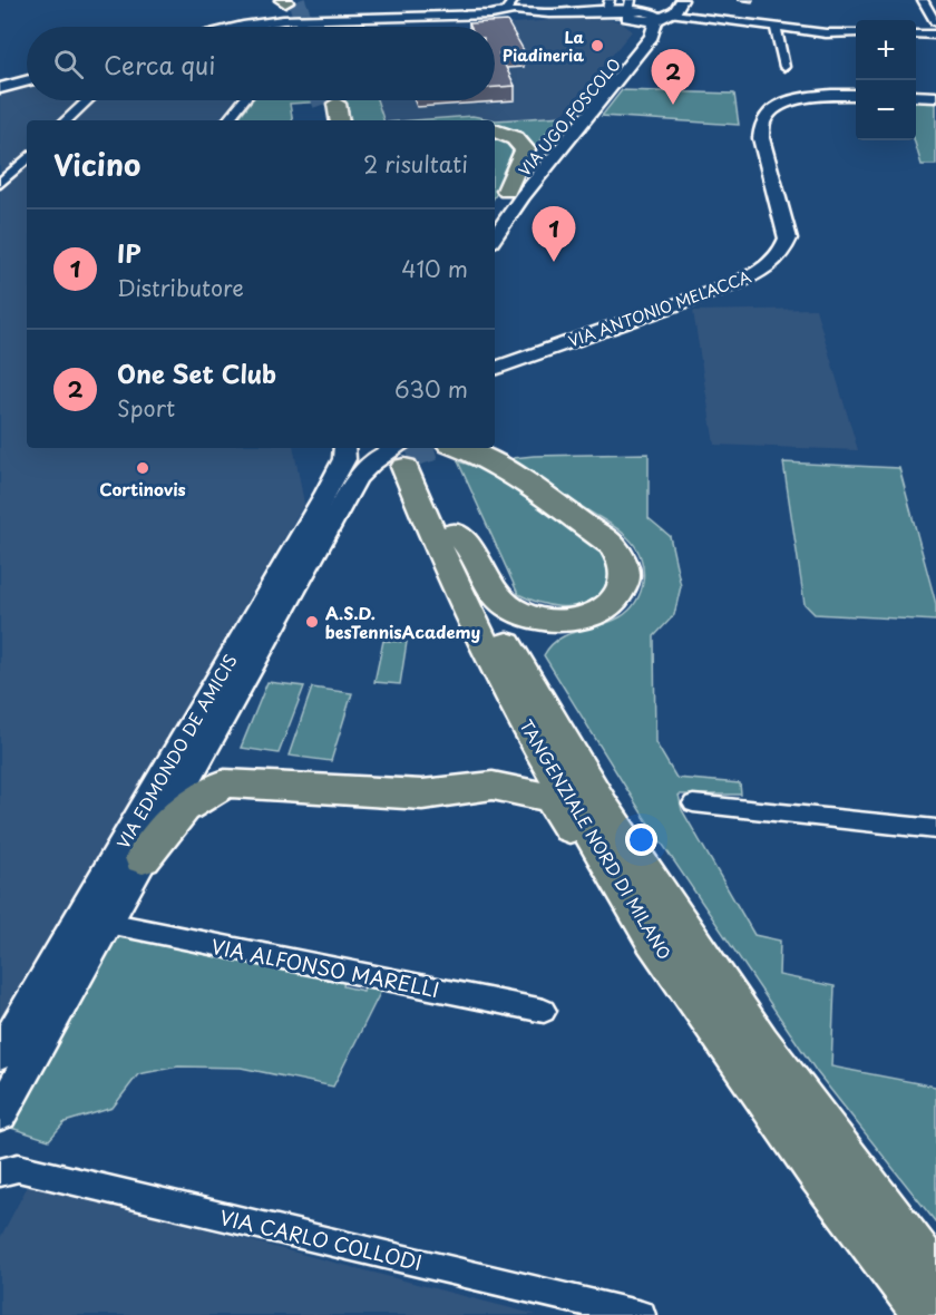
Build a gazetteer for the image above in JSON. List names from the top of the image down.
{
  "streets": {
    "highway": ["TANGENZIALE NORD DI MILANO"],
    "main road": ["VIA UGO FOSCOLO", "VIA ANTONIO MELACCA", "VIA EDMONDO DE AMICIS"],
    "street": ["VIA ALFONSO MARELLI", "VIA CARLO COLLODI"]
  },
  "crossings": [
    ["VIA EDMONDO DE AMICIS", "TANGENZIALE NORD DI MILANO"],
    ["VIA EDMONDO DE AMICIS", "VIA ALFONSO MARELLI"]
  ],
  "places": ["La Piadineria", "Cortinovis", "A.S.D. besTennisAcademy"],
  "page": {
    "map_buttons": ["+", "−"],
    "search": "Cerca qui",
    "pins": ["2", "1"],
    "heading": ["Vicino", "2 risultati"],
    "list": [
      {
        "mark": "1",
        "name": "IP",
        "note": "Distributore",
        "value": "410 m"
      },
      {
        "mark": "2",
        "name": "One Set Club",
        "note": "Sport",
        "value": "630 m"
      }
    ]
  }
}
